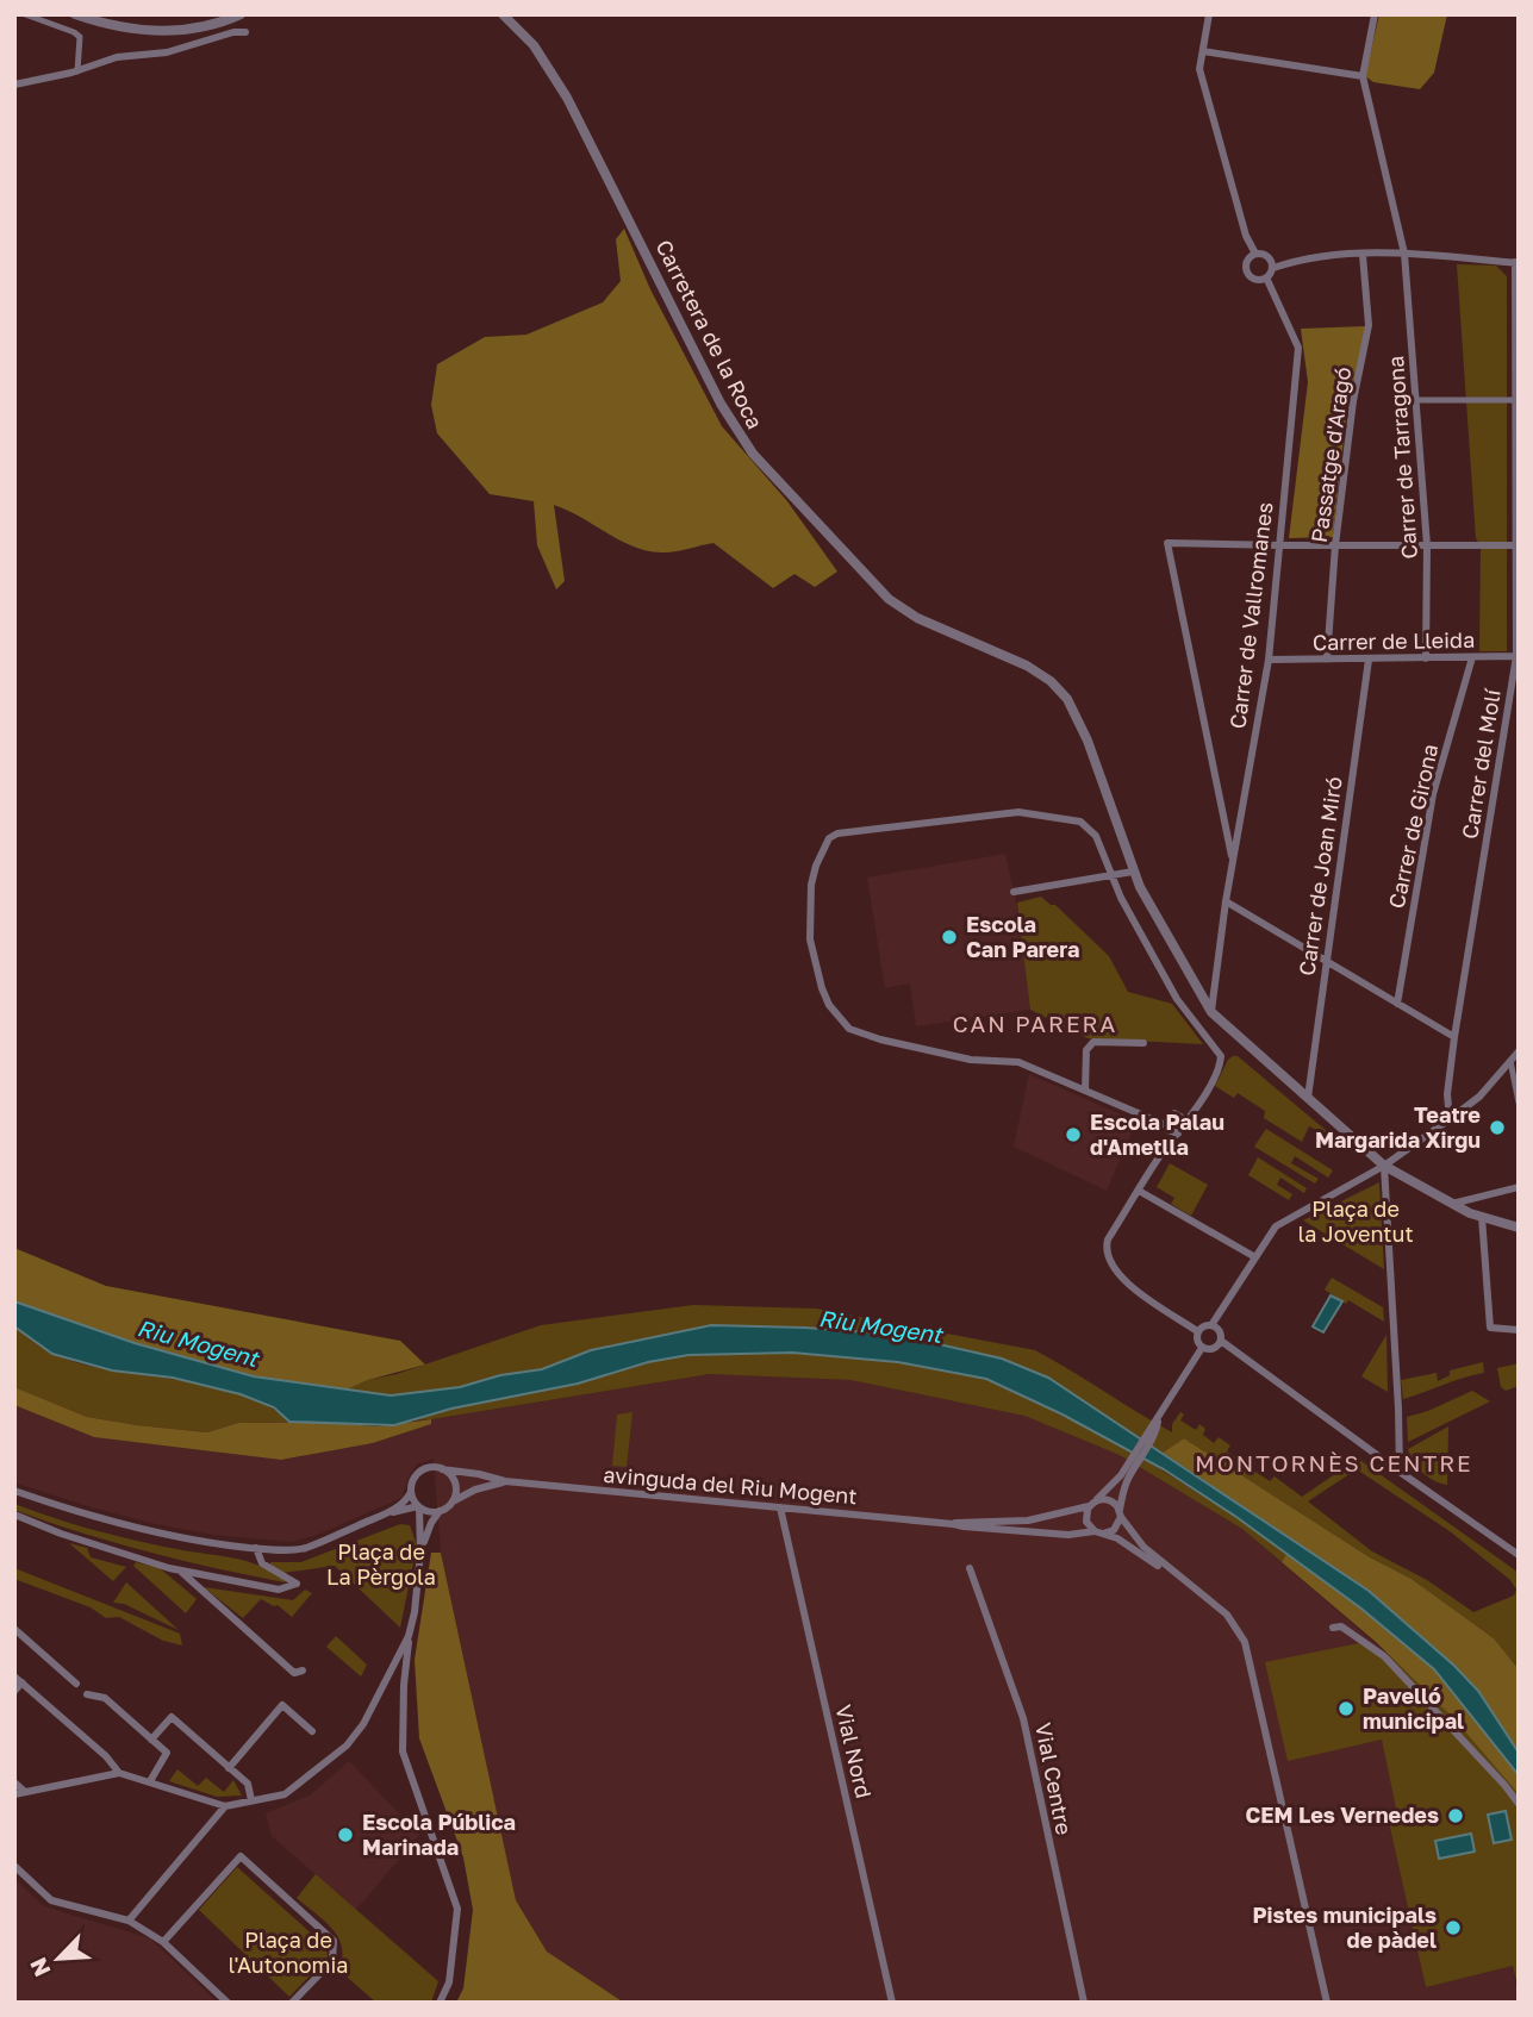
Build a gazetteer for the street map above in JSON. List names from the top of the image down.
{
  "streets": {
    "street": [
      "Carretera de la Roca",
      "Passatge d'Aragó",
      "Carrer de Tarragona",
      "Carrer de Vallromanes",
      "Carrer de Lleida",
      "Carrer del Molí",
      "Carrer de Girona",
      "Carrer de Joan Miró",
      "avinguda del Riu Mogent",
      "Vial Nord",
      "Vial Centre"
    ]
  },
  "crossings": [
    ["Passatge d'Aragó", "Carrer de Lleida"],
    ["Carrer de Tarragona", "Carrer de Lleida"],
    ["Carrer de Vallromanes", "Carrer de Lleida"],
    ["Carrer de Lleida", "Carrer del Molí"],
    ["Carrer de Lleida", "Carrer de Girona"],
    ["Carrer de Lleida", "Carrer de Joan Miró"],
    ["avinguda del Riu Mogent", "Vial Nord"]
  ],
  "districts": ["CAN PARERA", "MONTORNÈS CENTRE"],
  "water": ["Riu Mogent"],
  "parks": ["Plaça de la Joventut", "Plaça de La Pèrgola", "Plaça de l'Autonomia"],
  "places": [
    "Escola Can Parera",
    "Teatre Margarida Xirgu",
    "Escola Palau d'Ametlla",
    "Pavelló municipal",
    "CEM Les Vernedes",
    "Escola Pública Marinada",
    "Pistes municipals de pàdel"
  ],
  "north": "bottom left"
}
